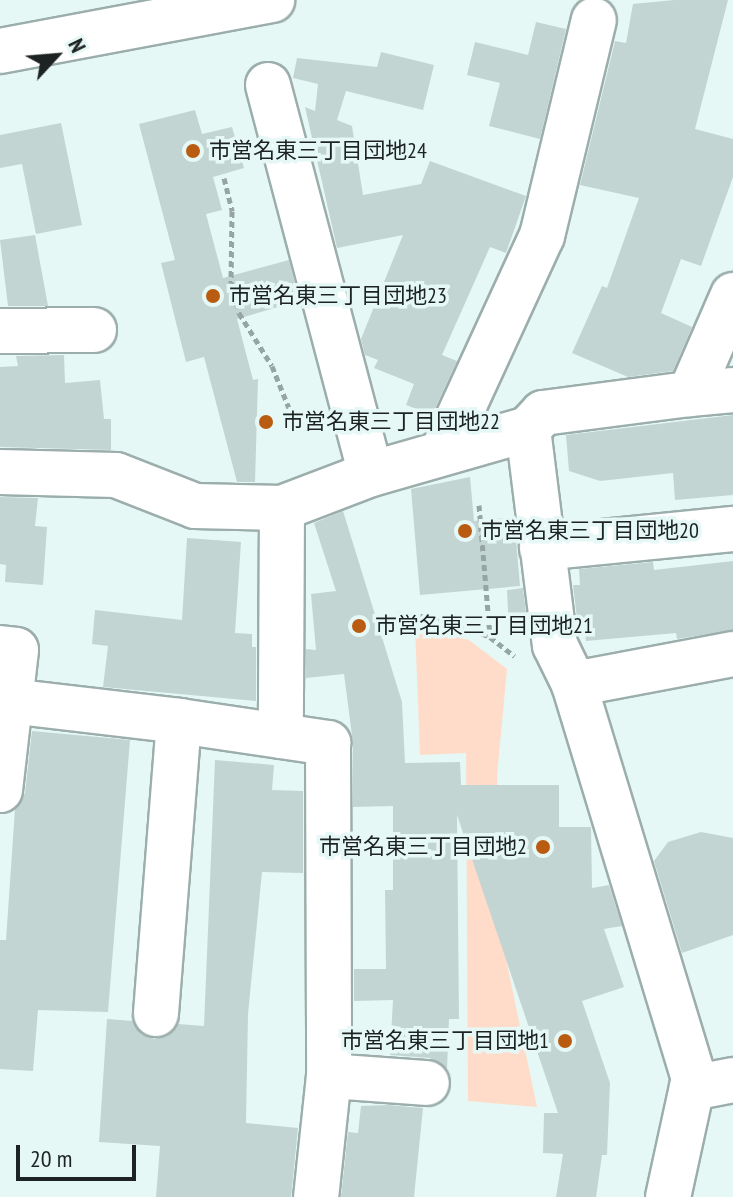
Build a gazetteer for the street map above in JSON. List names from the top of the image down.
{
  "places": [
    "市営名東三丁目団地24",
    "市営名東三丁目団地23",
    "市営名東三丁目団地22",
    "市営名東三丁目団地20",
    "市営名東三丁目団地21",
    "市営名東三丁目団地2",
    "市営名東三丁目団地1"
  ],
  "scale_bar": "20 m",
  "north": "top right"
}
